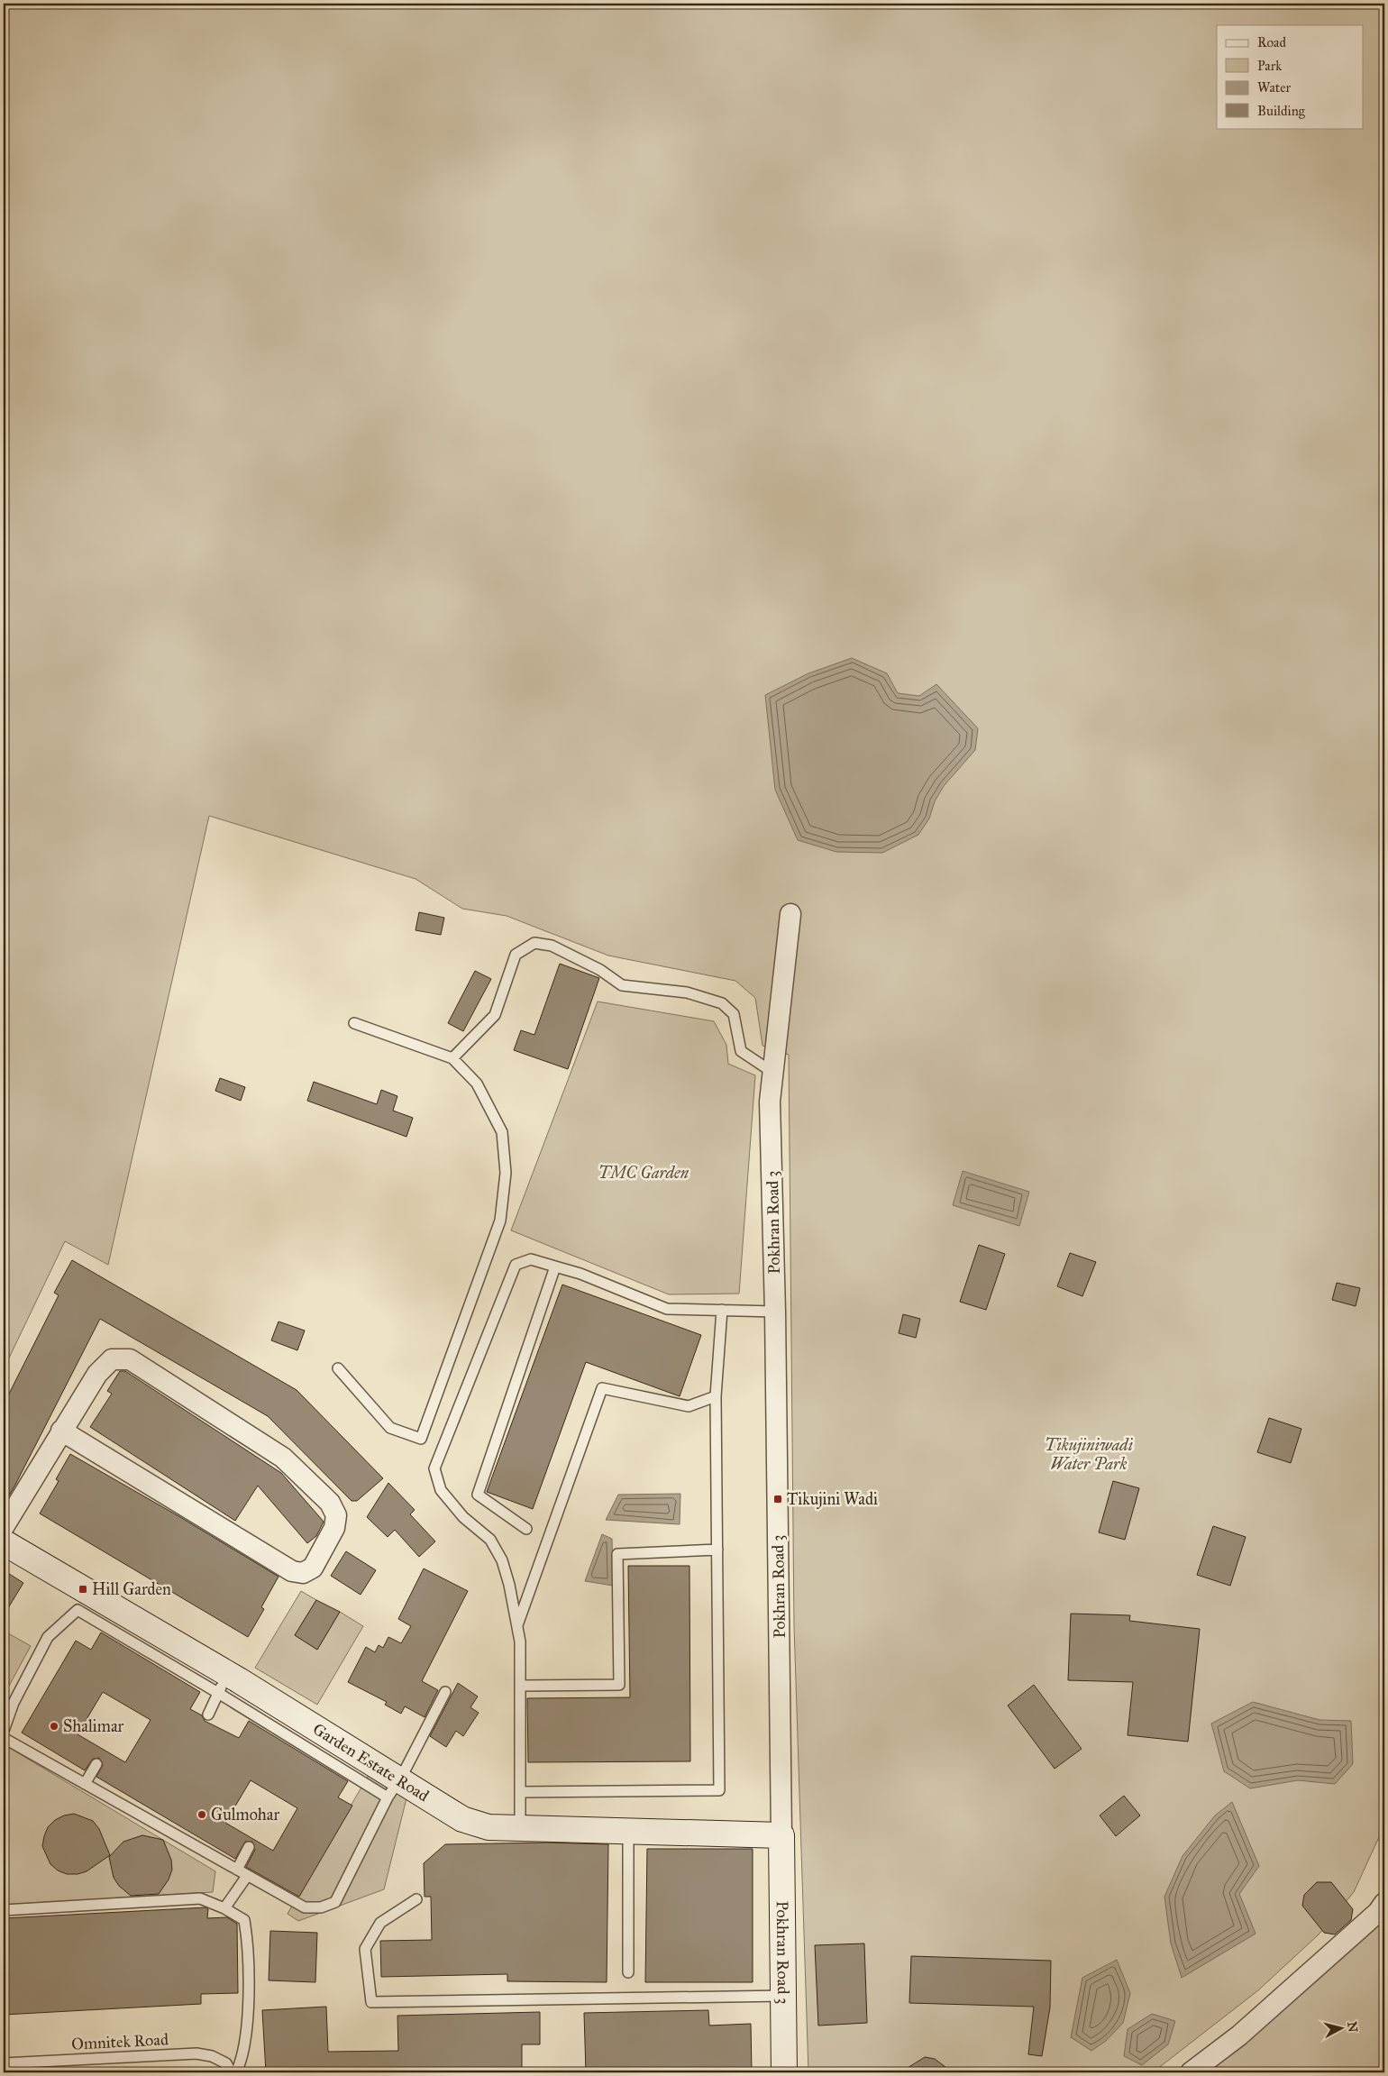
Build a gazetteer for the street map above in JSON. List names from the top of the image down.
{
  "streets": {
    "street": ["Pokhran Road 3", "Garden Estate Road"],
    "lane": ["Omnitek Road"]
  },
  "crossings": [
    ["Pokhran Road 3", "Garden Estate Road"]
  ],
  "parks": ["TMC Garden", "Tikujiniwadi Water Park"],
  "places": {
    "transit": ["Tikujini Wadi", "Hill Garden"],
    "other": ["Shalimar", "Gulmohar"]
  },
  "legend": [
    "Road",
    "Park",
    "Water",
    "Building"
  ],
  "north": "right"
}
